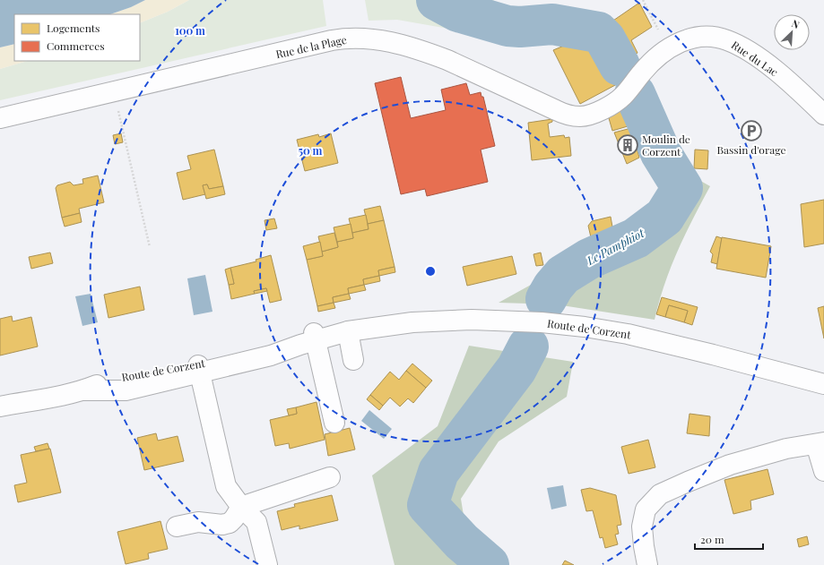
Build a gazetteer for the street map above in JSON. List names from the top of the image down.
{
  "streets": {
    "street": ["Rue de la Plage", "Rue du Lac", "Route de Corzent"]
  },
  "crossings": [
    ["Rue de la Plage", "Rue du Lac"]
  ],
  "water": ["Le Pamphiot"],
  "places": {
    "parking": ["Bassin d'orage"],
    "building": ["Moulin de Corzent"]
  },
  "legend": ["Logements", "Commerces"],
  "scale_bar": "20 m",
  "north": "top right",
  "rings": ["100 m", "50 m"]
}
